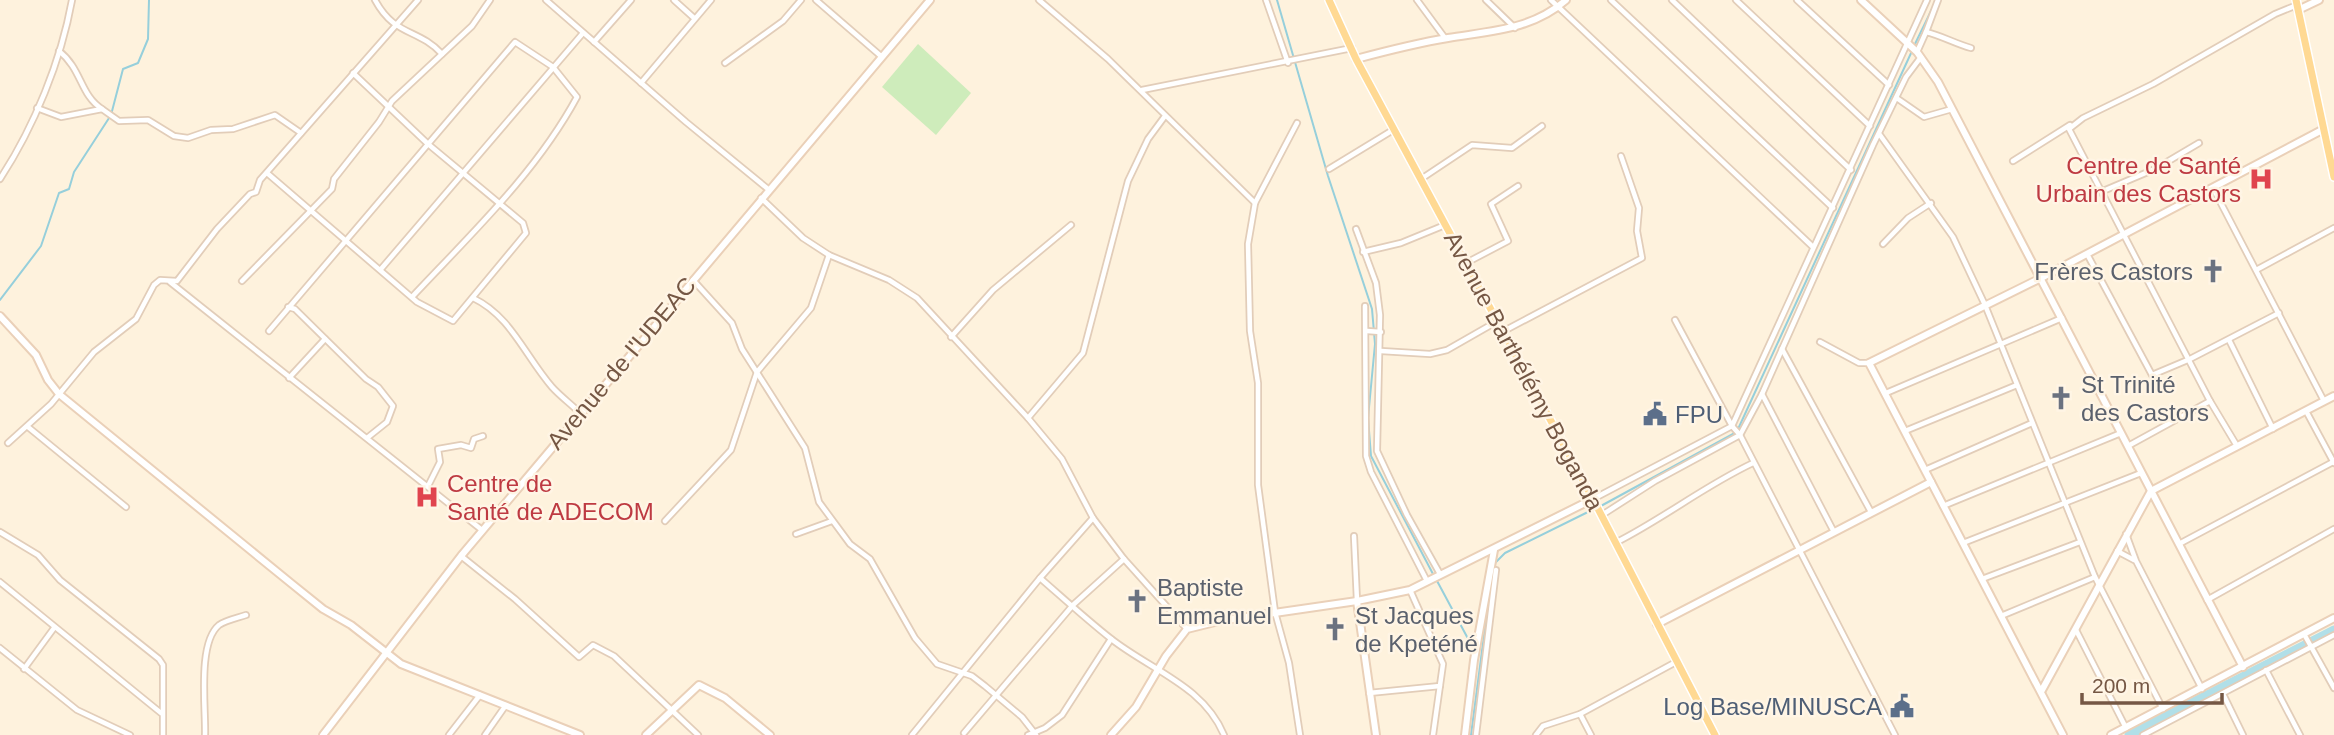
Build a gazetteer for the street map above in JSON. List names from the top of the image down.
{
  "streets": {
    "main road": ["Avenue Barthélémy Boganda"],
    "street": ["Avenue de I'UDEAC"]
  },
  "places": {
    "hospital": ["Centre de Santé Urbain des Castors", "Centre de Santé de ADECOM"],
    "church": [
      "Frères Castors",
      "St Trinité des Castors",
      "Baptiste Emmanuel",
      "St Jacques de Kpeténé"
    ],
    "public building": ["FPU", "Log Base/MINUSCA"]
  },
  "scale_bar": "200 m"
}
